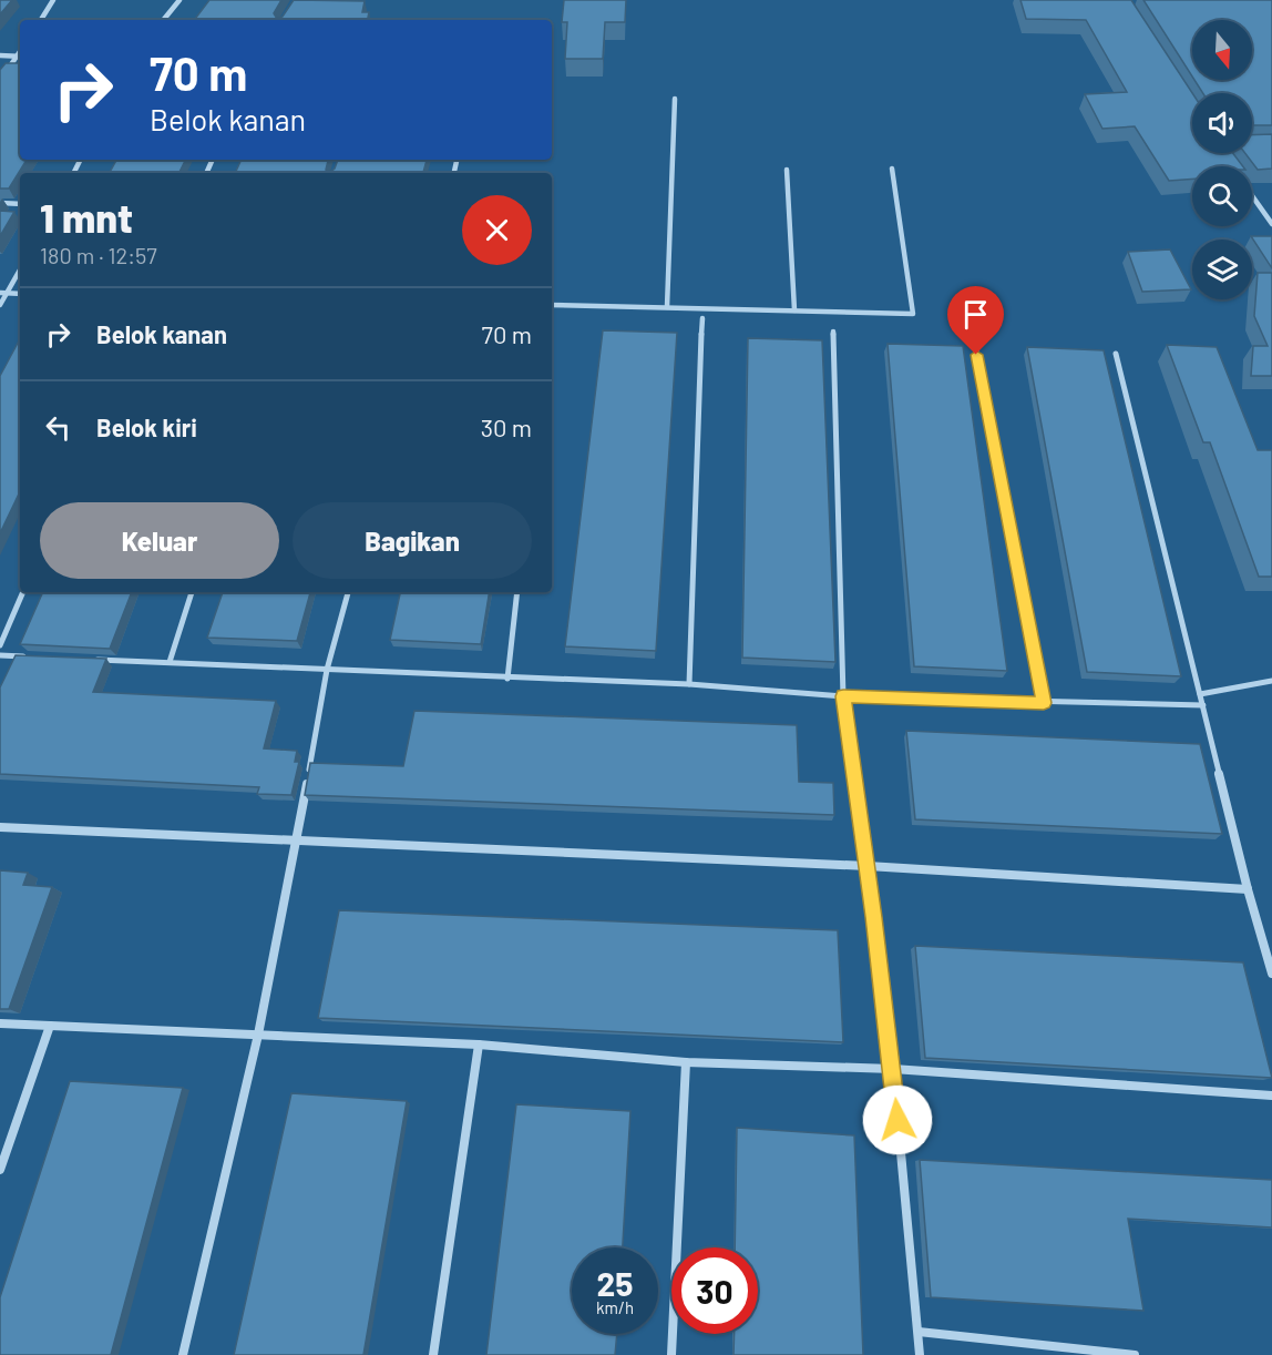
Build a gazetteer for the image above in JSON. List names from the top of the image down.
{
  "north": "bottom",
  "page": {
    "turn": ["70 m", "Belok kanan"],
    "heading": ["1 mnt", "180 m · 12:57"],
    "list": [
      {
        "name": "Belok kanan",
        "value": "70 m"
      },
      {
        "name": "Belok kiri",
        "value": "30 m"
      }
    ],
    "buttons": ["Keluar", "Bagikan"],
    "speed": "25 km/h",
    "limit": "30"
  }
}
